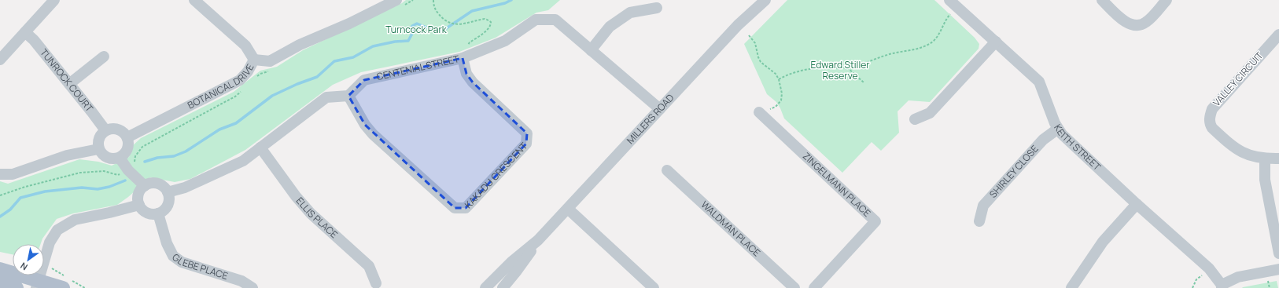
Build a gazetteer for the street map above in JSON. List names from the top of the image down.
{
  "streets": {
    "street": [
      "CENTENIAL STREET",
      "VALLEY CIRCUIT",
      "TUNROCK COURT",
      "BOTANICAL DRIVE",
      "MILLERS ROAD",
      "KEITH STREET",
      "SHIRLEY CLOSE",
      "KAKADU CRESCENT",
      "ZINGELMANN PLACE",
      "ELLIS PLACE",
      "WALDMAN PLACE",
      "GLEBE PLACE"
    ]
  },
  "crossings": [
    ["CENTENIAL STREET", "MILLERS ROAD"],
    ["CENTENIAL STREET", "KAKADU CRESCENT"],
    ["TUNROCK COURT", "BOTANICAL DRIVE"],
    ["KEITH STREET", "SHIRLEY CLOSE"]
  ],
  "parks": ["Turncock Park", "Edward Stiller Reserve"],
  "north": "bottom left"
}
